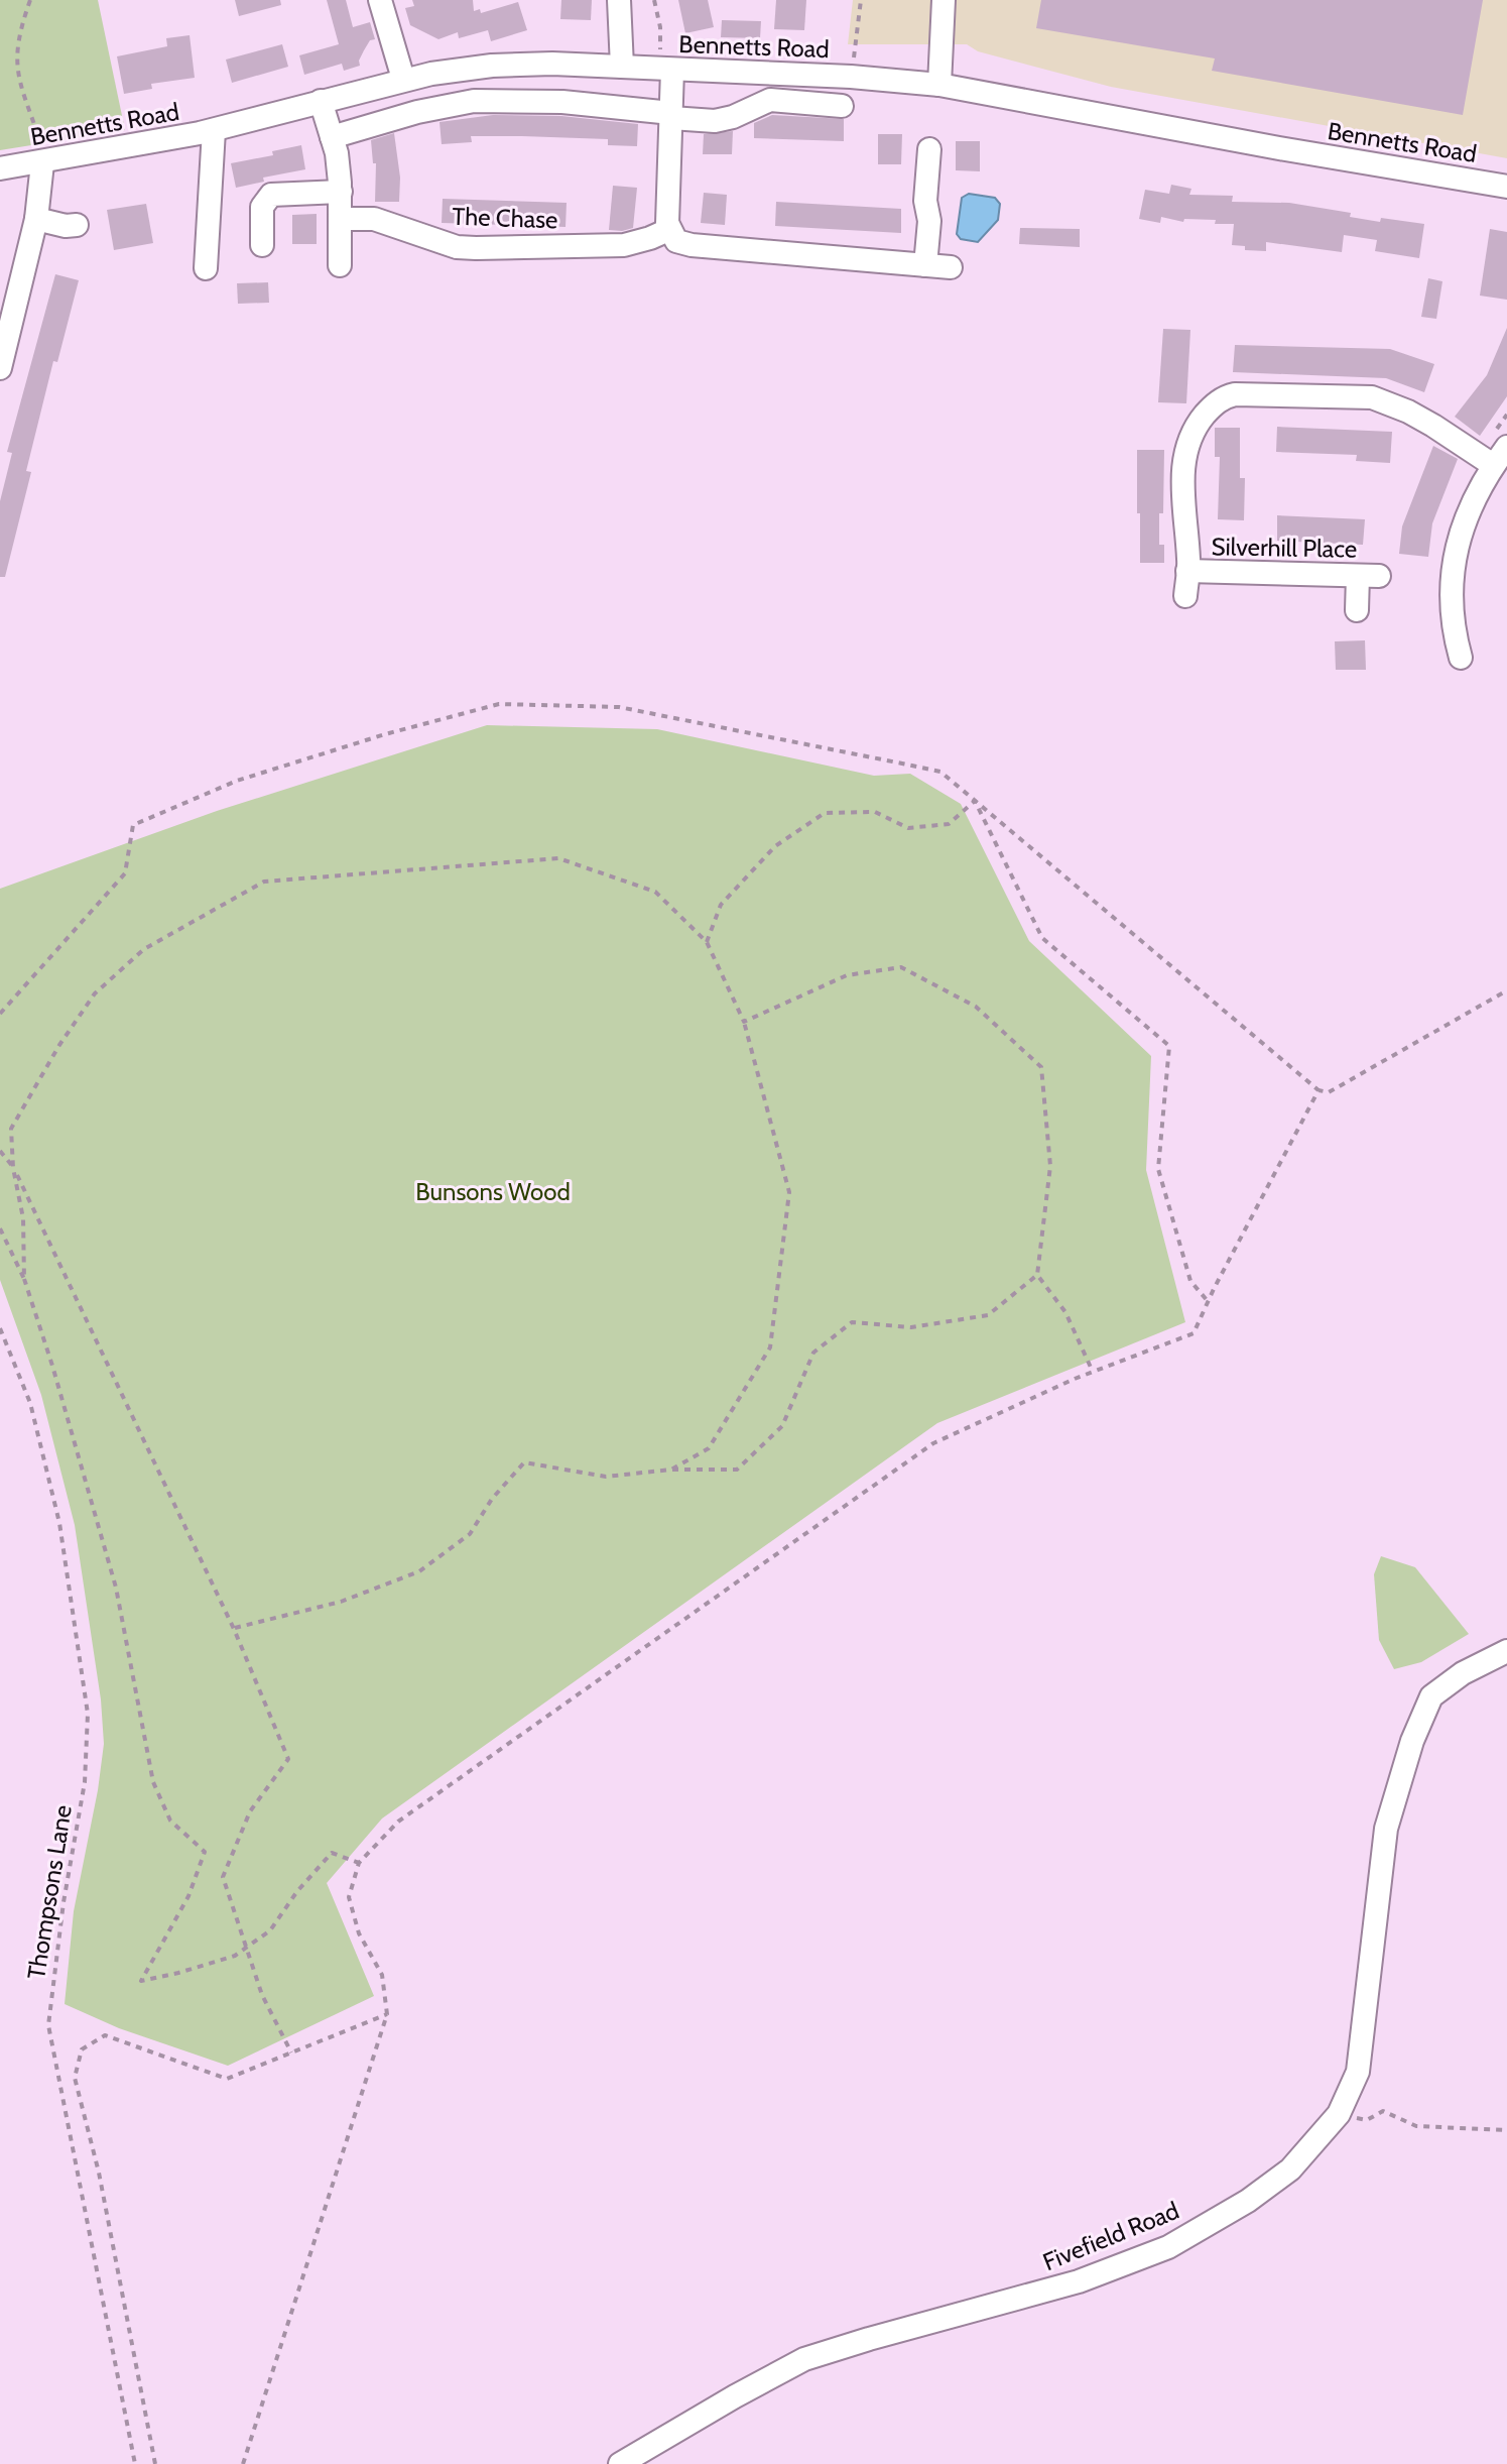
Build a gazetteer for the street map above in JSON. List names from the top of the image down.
{
  "streets": {
    "street": [
      "Bennetts Road",
      "The Chase",
      "Silverhill Place",
      "Fivefield Road"
    ],
    "path": ["Thompsons Lane"]
  },
  "parks": ["Bunsons Wood"]
}
